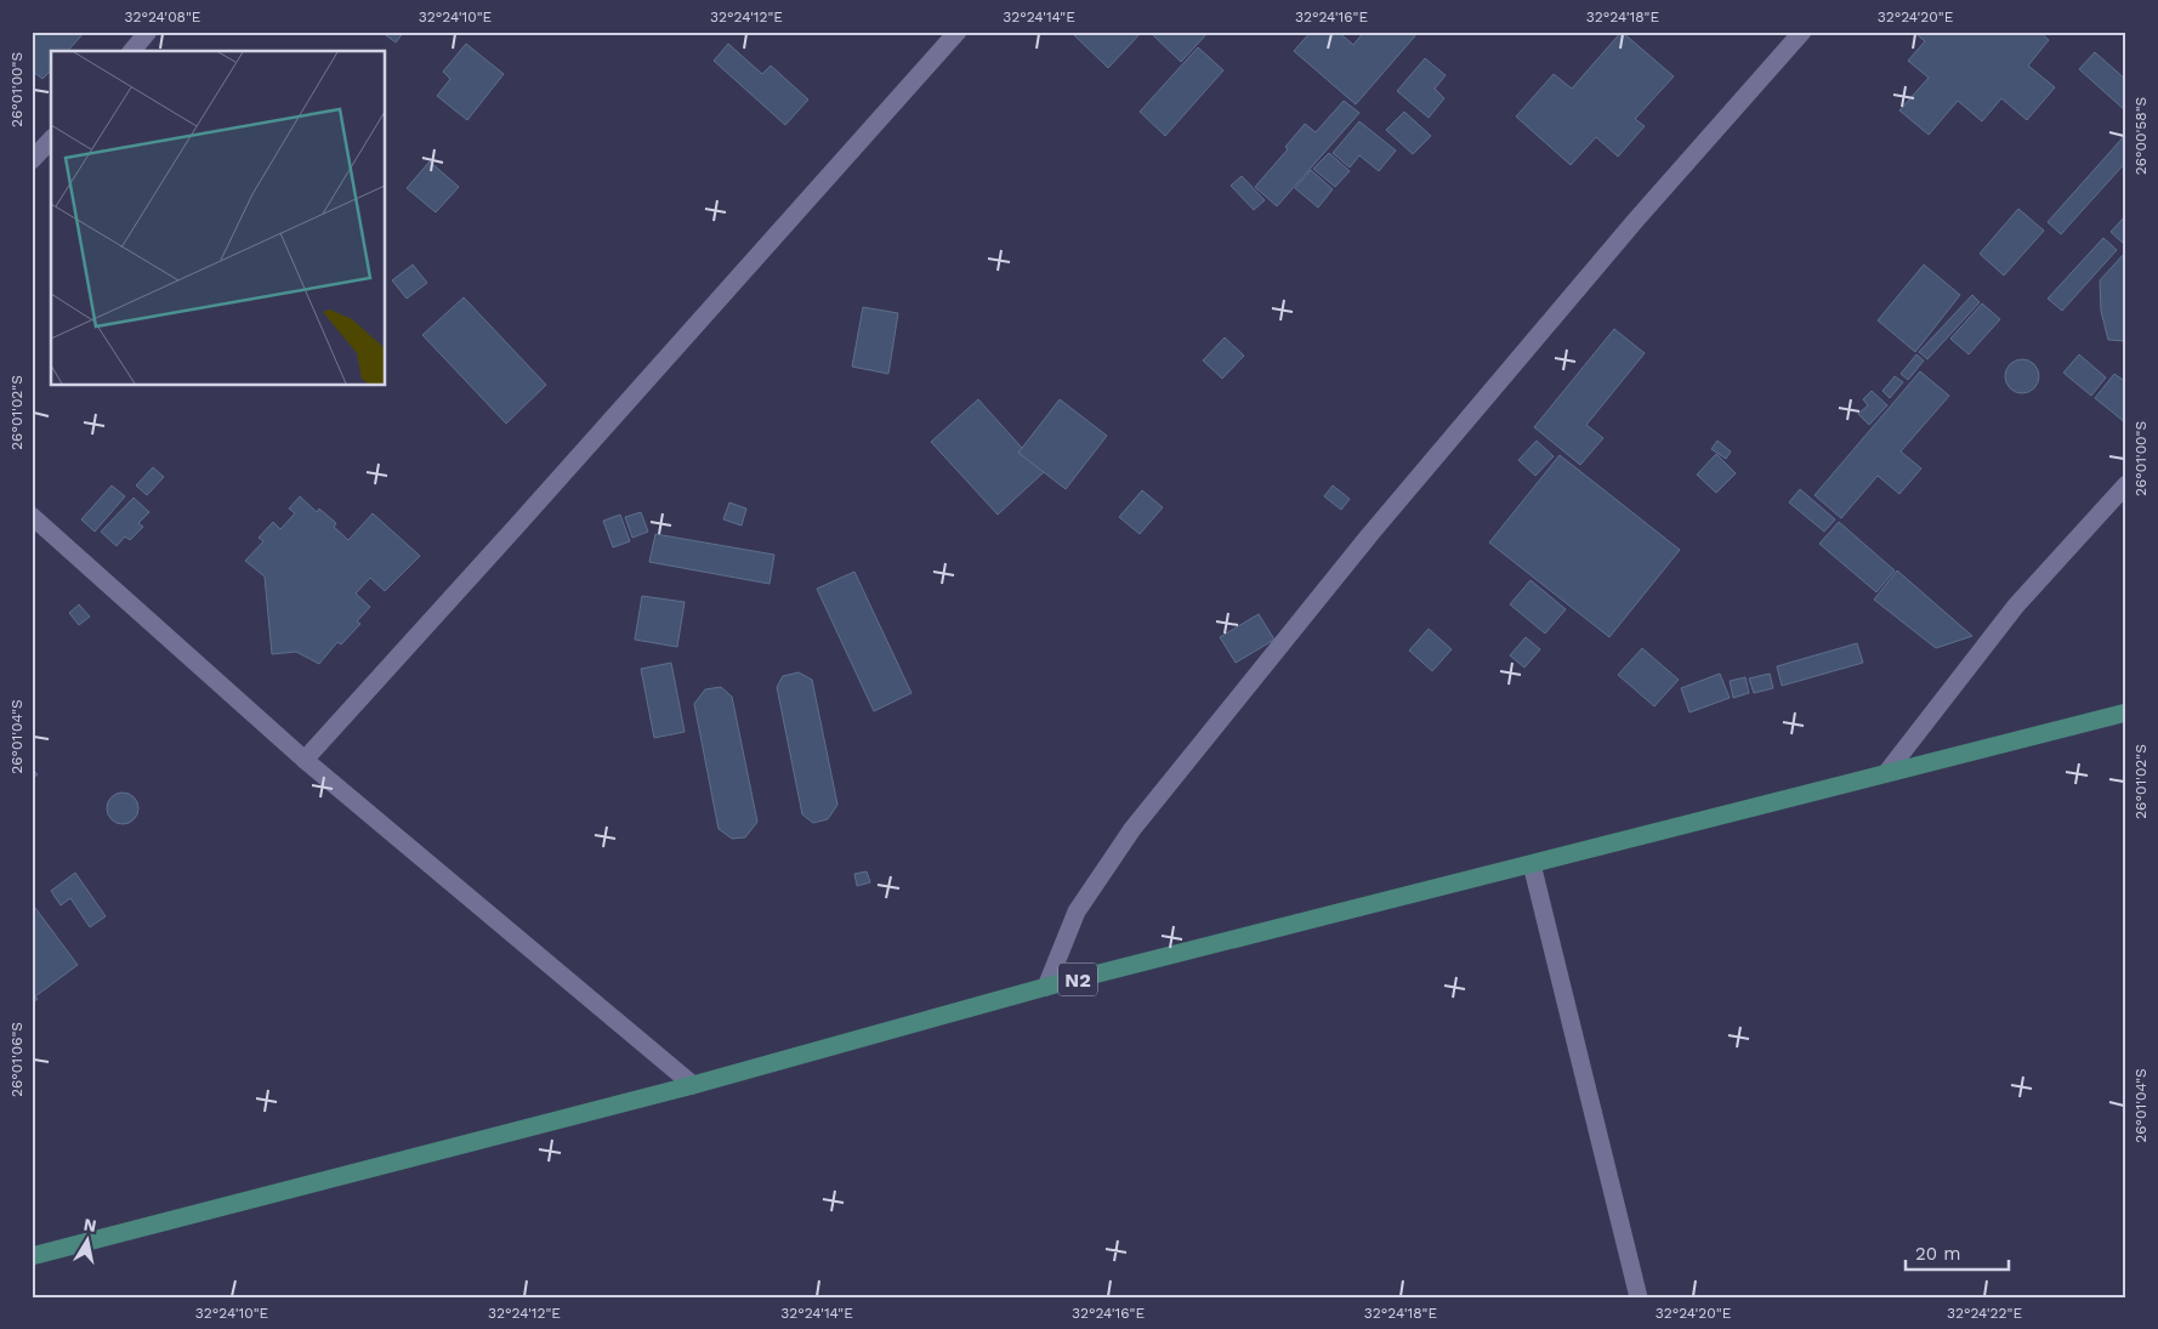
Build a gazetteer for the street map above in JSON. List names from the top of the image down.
{
  "streets": {
    "main road": ["N2"]
  },
  "scale_bar": "20 m",
  "north": "top",
  "coordinates": [
    "32°24'08\"E",
    "32°24'10\"E",
    "32°24'12\"E",
    "32°24'14\"E",
    "32°24'16\"E",
    "32°24'18\"E",
    "32°24'20\"E",
    "26°01'00\"S",
    "26°00'58\"S",
    "26°01'02\"S",
    "26°01'04\"S",
    "26°01'06\"S",
    "32°24'22\"E"
  ]
}
